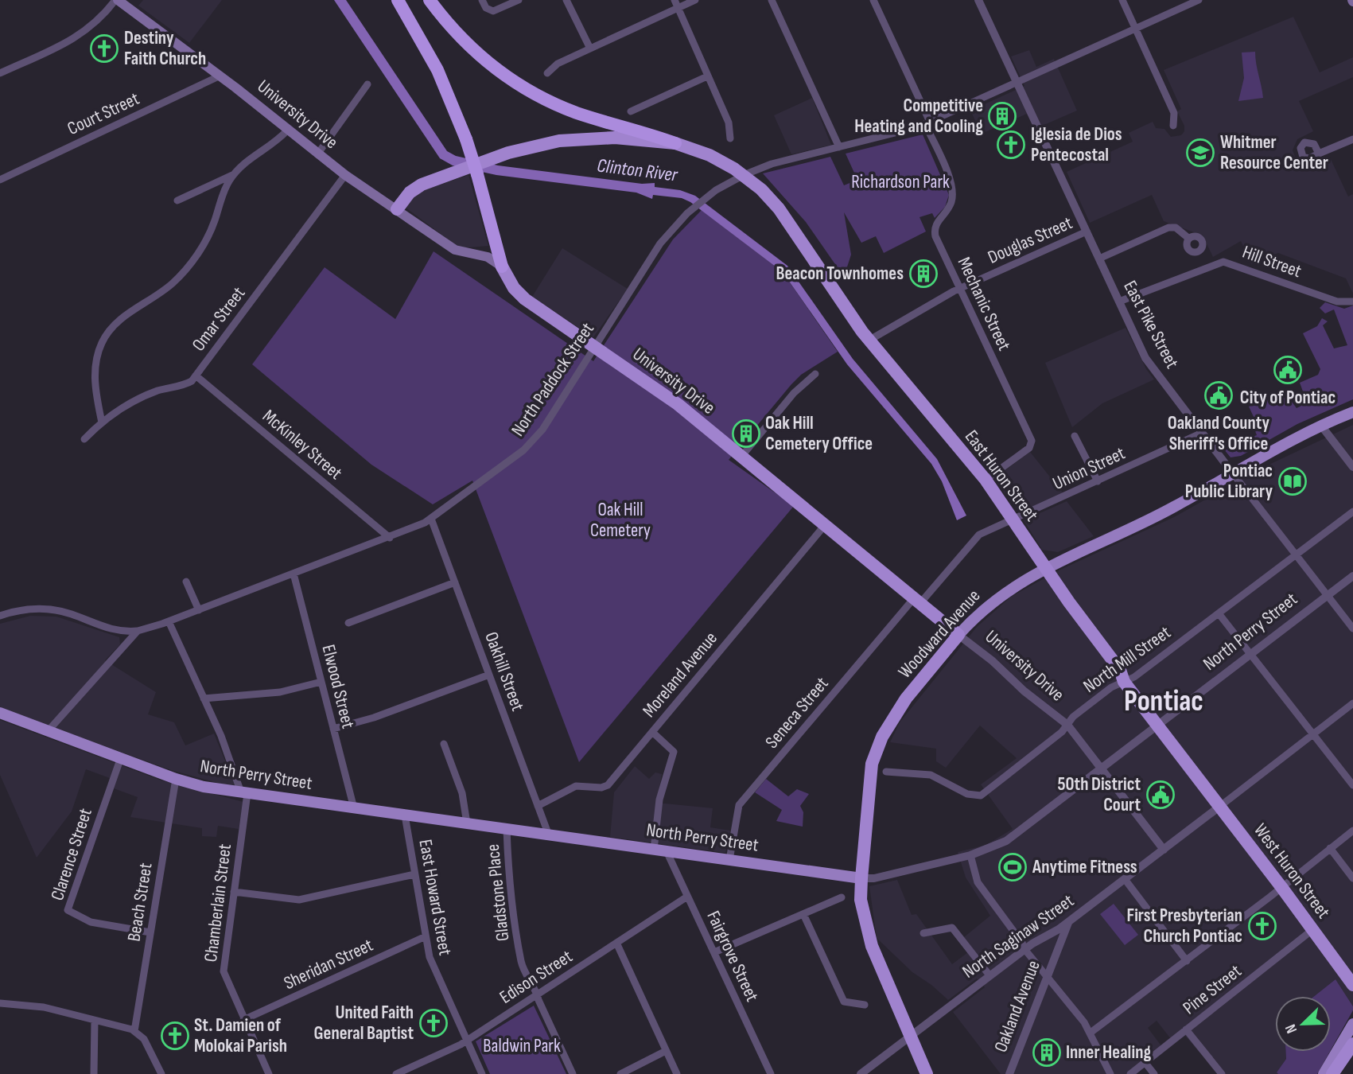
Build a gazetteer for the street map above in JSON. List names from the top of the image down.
{
  "streets": {
    "highway": [
      "University Drive",
      "East Huron Street",
      "Woodward Avenue",
      "West Huron Street"
    ],
    "main road": ["North Perry Street"],
    "street": [
      "Court Street",
      "Douglas Street",
      "Hill Street",
      "Mechanic Street",
      "Omar Street",
      "East Pike Street",
      "North Paddock Street",
      "McKinley Street",
      "Union Street",
      "North Mill Street",
      "Oakhill Street",
      "Moreland Avenue",
      "Elwood Street",
      "Seneca Street",
      "Clarence Street",
      "Gladstone Place",
      "East Howard Street",
      "Beach Street",
      "Chamberlain Street",
      "North Saginaw Street",
      "Fairgrove Street",
      "Sheridan Street",
      "Edison Street",
      "Pine Street",
      "Oakland Avenue"
    ]
  },
  "crossings": [
    ["Court Street", "University Drive"],
    ["University Drive", "Omar Street"],
    ["University Drive", "North Paddock Street"],
    ["University Drive", "Union Street"],
    ["University Drive", "East Huron Street"],
    ["University Drive", "North Perry Street"],
    ["University Drive", "Woodward Avenue"],
    ["University Drive", "North Mill Street"],
    ["University Drive", "Moreland Avenue"],
    ["University Drive", "Seneca Street"],
    ["University Drive", "North Saginaw Street"],
    ["Douglas Street", "Mechanic Street"],
    ["Douglas Street", "East Pike Street"],
    ["Douglas Street", "East Huron Street"],
    ["Hill Street", "East Pike Street"],
    ["Mechanic Street", "North Paddock Street"],
    ["Mechanic Street", "East Huron Street"],
    ["Omar Street", "McKinley Street"],
    ["East Pike Street", "North Paddock Street"],
    ["East Pike Street", "Union Street"],
    ["East Pike Street", "North Perry Street"],
    ["East Pike Street", "Woodward Avenue"],
    ["East Pike Street", "North Mill Street"],
    ["North Paddock Street", "McKinley Street"],
    ["North Paddock Street", "East Huron Street"],
    ["North Paddock Street", "Oakhill Street"],
    ["North Paddock Street", "Elwood Street"],
    ["North Paddock Street", "Chamberlain Street"],
    ["Union Street", "East Huron Street"],
    ["Union Street", "Seneca Street"],
    ["East Huron Street", "North Perry Street"],
    ["East Huron Street", "Woodward Avenue"],
    ["East Huron Street", "North Mill Street"],
    ["East Huron Street", "West Huron Street"],
    ["East Huron Street", "North Saginaw Street"],
    ["North Perry Street", "Woodward Avenue"],
    ["North Perry Street", "Oakhill Street"],
    ["North Perry Street", "Elwood Street"],
    ["North Perry Street", "Seneca Street"],
    ["North Perry Street", "Clarence Street"],
    ["North Perry Street", "Gladstone Place"],
    ["North Perry Street", "East Howard Street"],
    ["North Perry Street", "Beach Street"],
    ["North Perry Street", "Chamberlain Street"],
    ["North Perry Street", "Fairgrove Street"],
    ["Woodward Avenue", "North Saginaw Street"],
    ["Oakhill Street", "Moreland Avenue"],
    ["Clarence Street", "Beach Street"],
    ["West Huron Street", "North Saginaw Street"],
    ["West Huron Street", "Pine Street"],
    ["Gladstone Place", "Edison Street"],
    ["East Howard Street", "Sheridan Street"],
    ["East Howard Street", "Edison Street"],
    ["Chamberlain Street", "Sheridan Street"],
    ["North Saginaw Street", "Oakland Avenue"],
    ["Fairgrove Street", "Edison Street"]
  ],
  "districts": ["Pontiac"],
  "water": ["Clinton River"],
  "parks": ["Richardson Park", "Oak Hill Cemetery", "Baldwin Park"],
  "places": {
    "church": [
      "Destiny Faith Church",
      "Iglesia de Dios Pentecostal",
      "First Presbyterian Church Pontiac",
      "United Faith General Baptist",
      "St. Damien of Molokai Parish"
    ],
    "building": [
      "Competitive Heating and Cooling",
      "Beacon Townhomes",
      "Oak Hill Cemetery Office",
      "Inner Healing"
    ],
    "school or university": ["Whitmer Resource Center"],
    "public building": ["City of Pontiac", "Oakland County Sheriff's Office", "50th District Court"],
    "library": ["Pontiac Public Library"],
    "sports": ["Anytime Fitness"]
  },
  "north": "bottom left"
}
